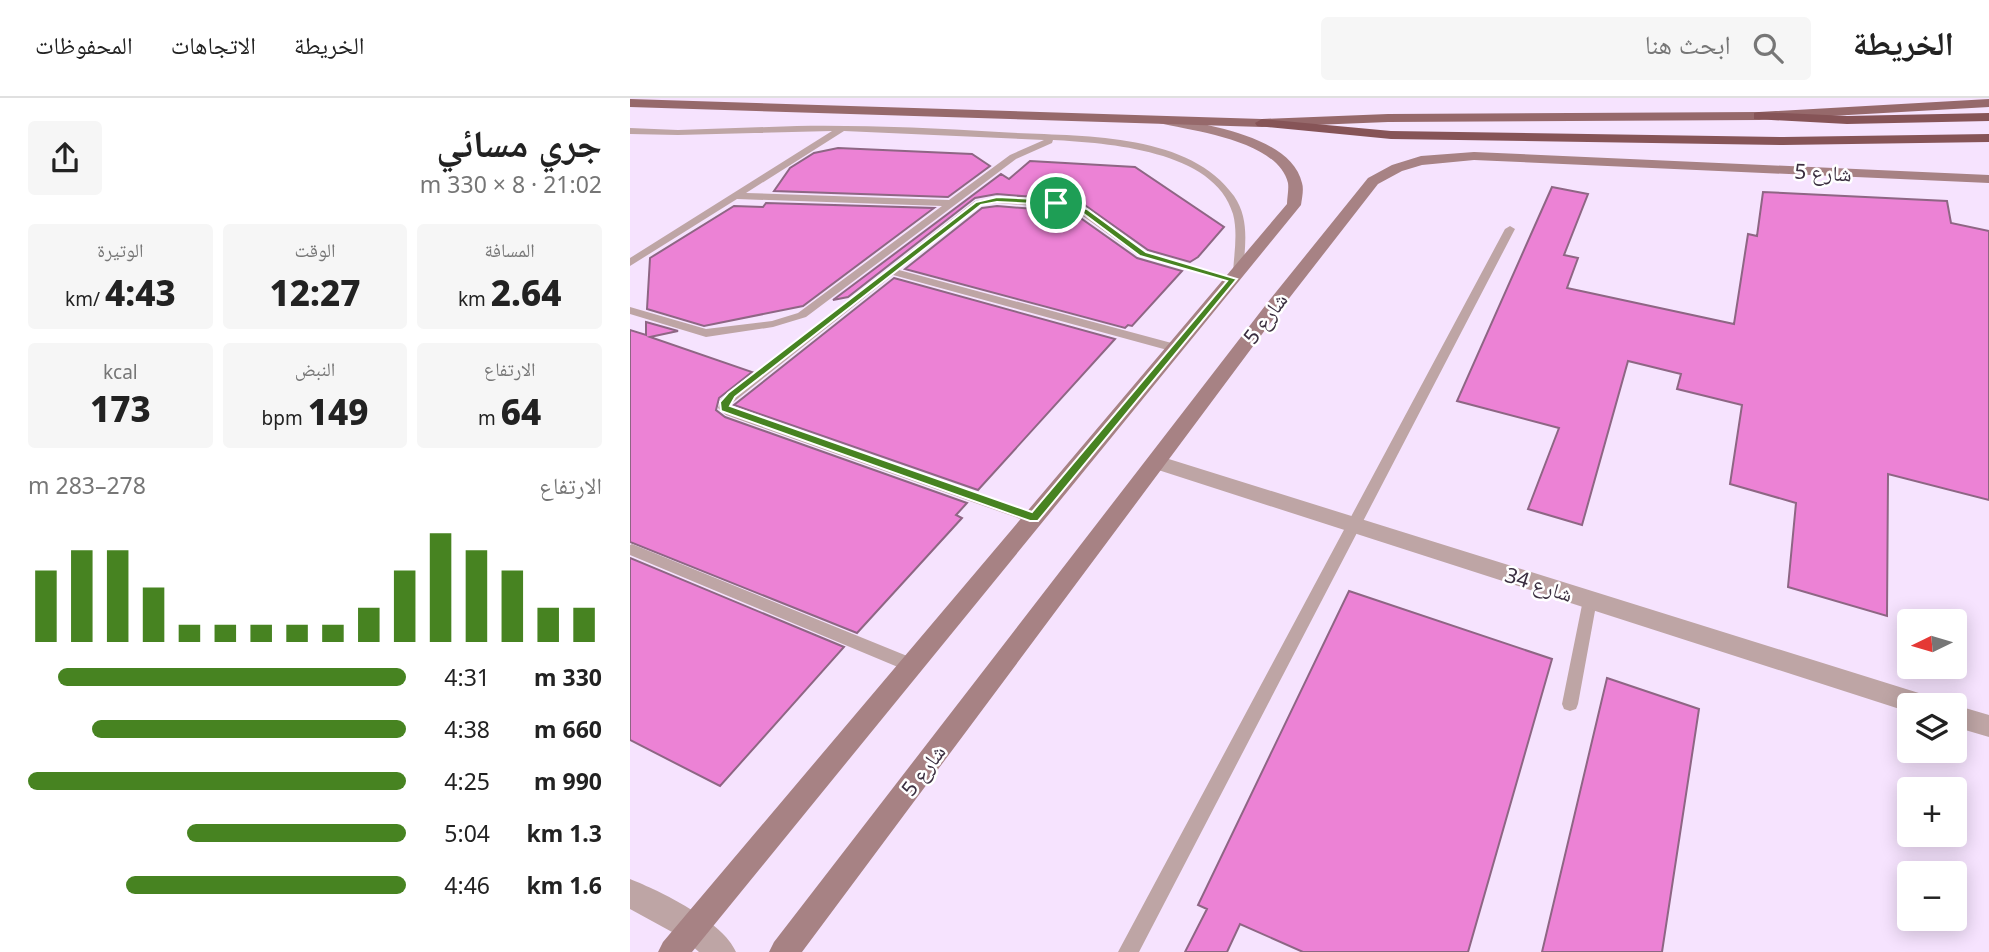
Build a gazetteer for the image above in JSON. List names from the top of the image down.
{
  "streets": {
    "street": ["شارع 5", "شارع 34"]
  },
  "crossings": [
    ["شارع 5", "شارع 34"]
  ],
  "north": "left",
  "page": {
    "header": "الخريطة",
    "search": "ابحث هنا",
    "nav": ["الخريطة", "الاتجاهات", "المحفوظات"],
    "heading": ["جري مسائي", "21:02 · 8 × 330 m"],
    "stats": [
      ["المسافة", "2.64 km"],
      ["الوقت", "12:27"],
      ["الوتيرة", "4:43 /km"],
      ["الارتفاع", "64 m"],
      ["النبض", "149 bpm"],
      ["kcal", "173"]
    ],
    "chart": ["الارتفاع", "278–283 m"],
    "map_buttons": ["+", "−"],
    "list": [
      {
        "name": "330 m",
        "note": "4:31"
      },
      {
        "name": "660 m",
        "note": "4:38"
      },
      {
        "name": "990 m",
        "note": "4:25"
      },
      {
        "name": "1.3 km",
        "note": "5:04"
      },
      {
        "name": "1.6 km",
        "note": "4:46"
      }
    ]
  }
}
